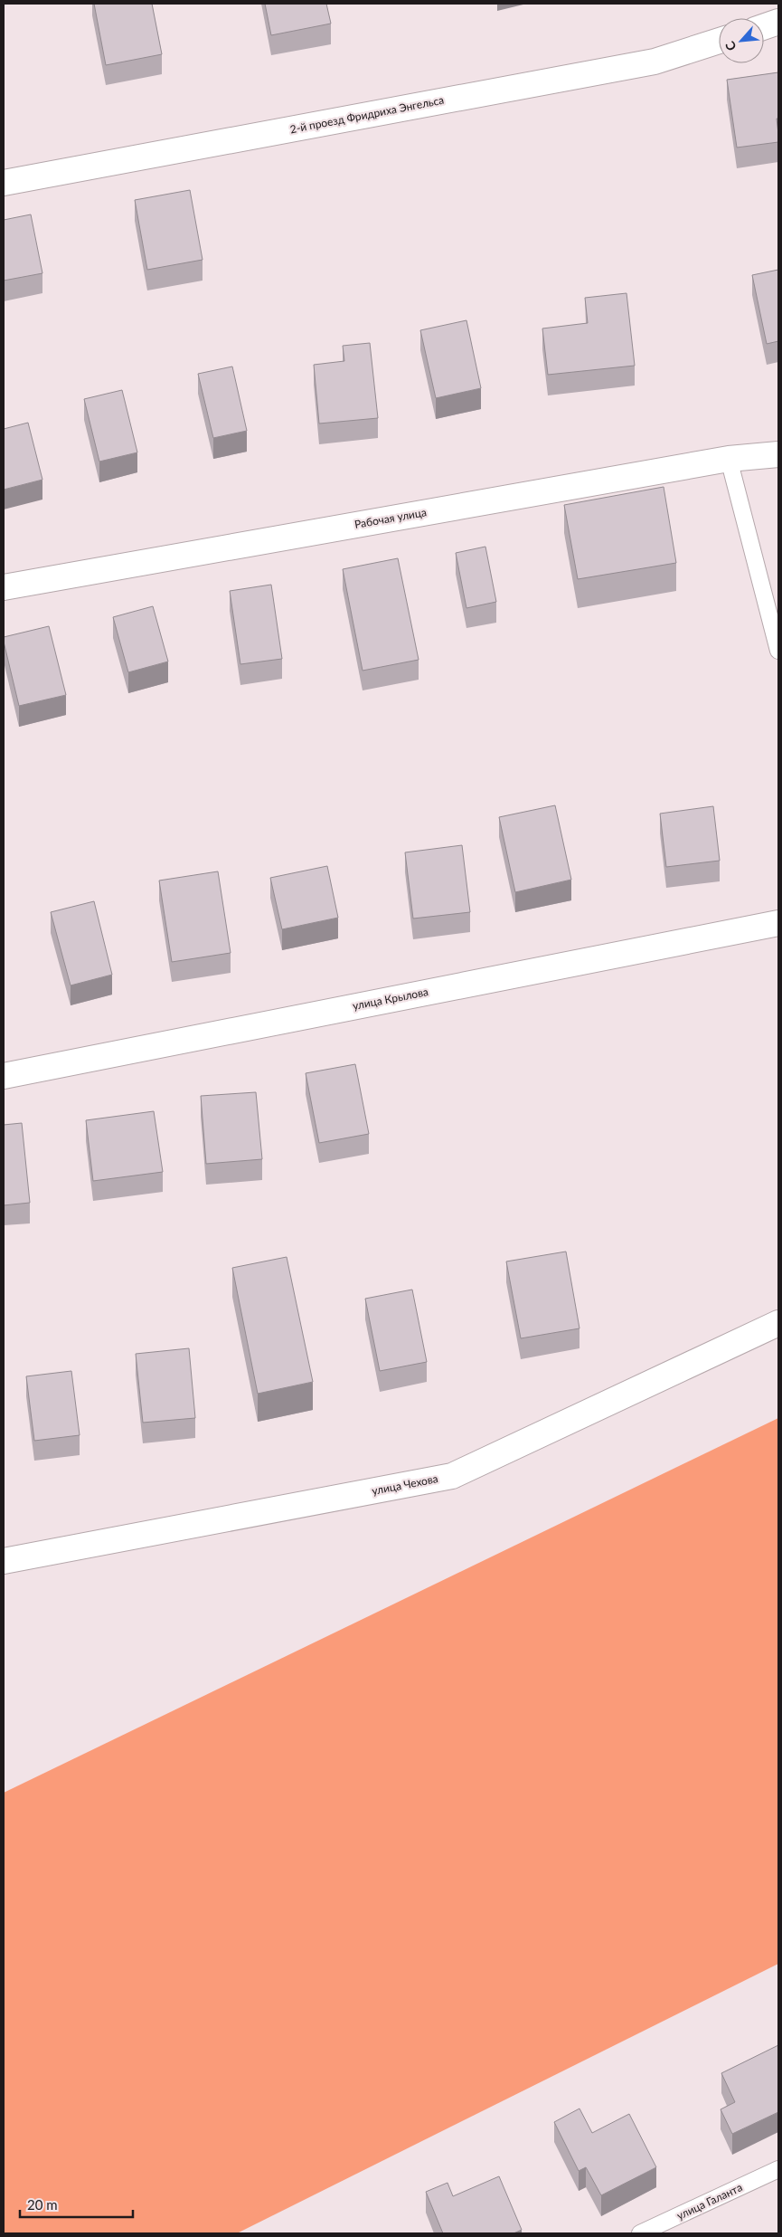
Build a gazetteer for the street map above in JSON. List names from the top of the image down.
{
  "streets": {
    "street": [
      "2-й проезд Фридриха Энгельса",
      "Рабочая улица",
      "улица Крылова",
      "улица Чехова"
    ],
    "lane": ["улица Галанта"]
  },
  "scale_bar": "20 m",
  "north": "bottom left"
}
